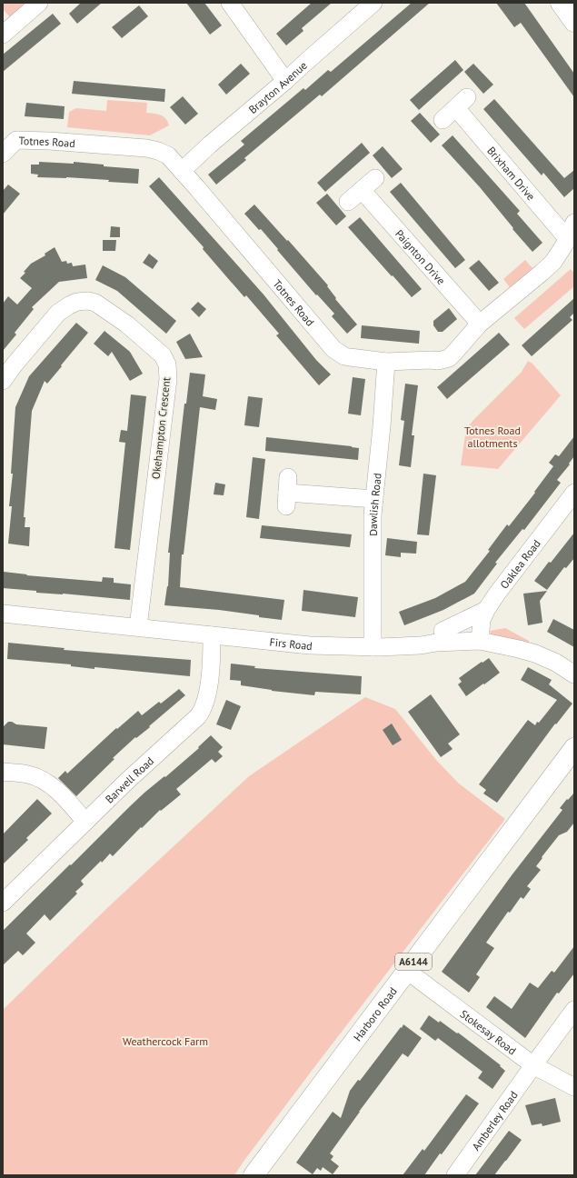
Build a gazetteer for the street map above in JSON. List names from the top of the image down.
{
  "streets": {
    "main road": ["A6144", "Harboro Road"],
    "street": [
      "Brayton Avenue",
      "Totnes Road",
      "Brixham Drive",
      "Paignton Drive",
      "Okehampton Crescent",
      "Dawlish Road",
      "Oaklea Road",
      "Firs Road",
      "Barwell Road",
      "Stokesay Road",
      "Amberley Road"
    ]
  },
  "crossings": [
    ["Brayton Avenue", "Totnes Road"],
    ["Totnes Road", "Brixham Drive"],
    ["Totnes Road", "Paignton Drive"],
    ["Totnes Road", "Dawlish Road"],
    ["Okehampton Crescent", "Firs Road"],
    ["Dawlish Road", "Firs Road"],
    ["Oaklea Road", "Firs Road"],
    ["Firs Road", "Barwell Road"],
    ["Harboro Road", "Stokesay Road"],
    ["Stokesay Road", "Amberley Road"]
  ],
  "parks": ["Totnes Road allotments", "Weathercock Farm"]
}
